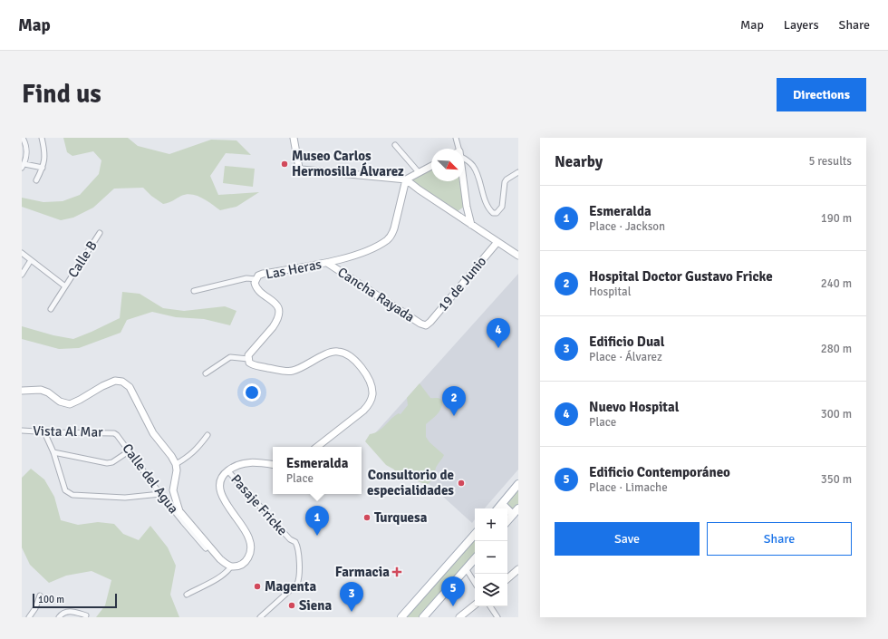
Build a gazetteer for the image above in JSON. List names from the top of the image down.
{
  "streets": {
    "street": [
      "Calle B",
      "Las Heras",
      "19 de Junio",
      "Cancha Rayada",
      "Vista Al Mar",
      "Calle del Agua",
      "Pasaje Fricke"
    ]
  },
  "crossings": [
    ["Las Heras", "Cancha Rayada"],
    ["19 de Junio", "Cancha Rayada"],
    ["Vista Al Mar", "Calle del Agua"]
  ],
  "places": {
    "other": [
      "Museo Carlos Hermosilla Álvarez",
      "Consultorio de especialidades",
      "Turquesa",
      "Magenta",
      "Siena"
    ],
    "health": ["Farmacia"]
  },
  "scale_bar": "100 m",
  "north": "bottom right",
  "page": {
    "header": "Map",
    "nav": ["Map", "Layers", "Share"],
    "buttons": [
      "Directions",
      ["Save", "Share"]
    ],
    "title": "Find us",
    "heading": ["Nearby", "5 results"],
    "list": [
      {
        "mark": "1",
        "name": "Esmeralda",
        "note": "Place · Jackson",
        "value": "190 m"
      },
      {
        "mark": "2",
        "name": "Hospital Doctor Gustavo Fricke",
        "note": "Hospital",
        "value": "240 m"
      },
      {
        "mark": "3",
        "name": "Edificio Dual",
        "note": "Place · Álvarez",
        "value": "280 m"
      },
      {
        "mark": "4",
        "name": "Nuevo Hospital",
        "note": "Place",
        "value": "300 m"
      },
      {
        "mark": "5",
        "name": "Edificio Contemporáneo",
        "note": "Place · Limache",
        "value": "350 m"
      }
    ],
    "pins": [
      "4",
      "2",
      "1",
      "5",
      "3"
    ],
    "popup": ["Esmeralda", "Place"],
    "map_buttons": ["+", "−"],
    "scale": "100 m"
  }
}
